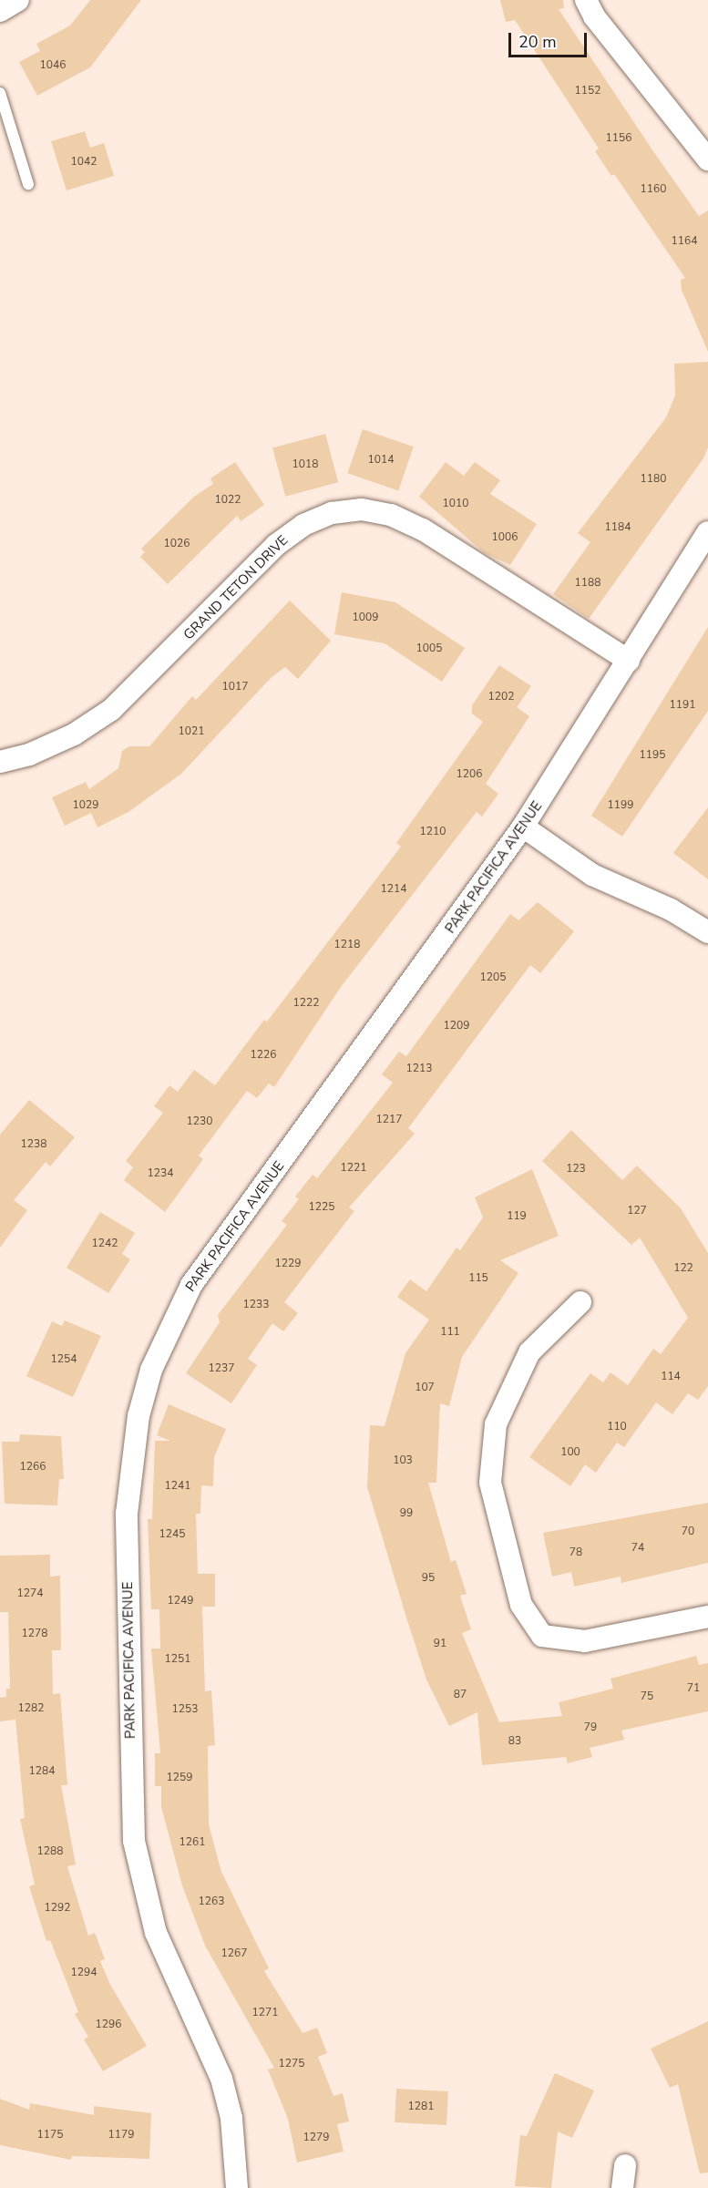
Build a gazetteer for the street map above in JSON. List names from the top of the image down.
{
  "streets": {
    "street": ["GRAND TETON DRIVE", "PARK PACIFICA AVENUE"]
  },
  "crossings": [
    ["GRAND TETON DRIVE", "PARK PACIFICA AVENUE"]
  ],
  "house_numbers": [
    "1046",
    "1152",
    "1156",
    "1042",
    "1160",
    "1164",
    "1014",
    "1018",
    "1180",
    "1022",
    "1010",
    "1184",
    "1006",
    "1026",
    "1188",
    "1009",
    "1005",
    "1017",
    "1202",
    "1191",
    "1021",
    "1195",
    "1206",
    "1029",
    "1199",
    "1210",
    "1214",
    "1218",
    "1205",
    "1222",
    "1209",
    "1226",
    "1213",
    "1217",
    "1230",
    "1238",
    "1221",
    "123",
    "1234",
    "1225",
    "127",
    "119",
    "1242",
    "1229",
    "122",
    "115",
    "1233",
    "111",
    "1254",
    "1237",
    "114",
    "107",
    "110",
    "100",
    "103",
    "1266",
    "1241",
    "99",
    "70",
    "1245",
    "74",
    "78",
    "95",
    "1274",
    "1249",
    "1278",
    "91",
    "1251",
    "71",
    "87",
    "75",
    "1282",
    "1253",
    "79",
    "83",
    "1284",
    "1259",
    "1261",
    "1288",
    "1263",
    "1292",
    "1267",
    "1294",
    "1271",
    "1296",
    "1275",
    "1281",
    "1175",
    "1179",
    "1279"
  ],
  "scale_bar": "20 m"
}
